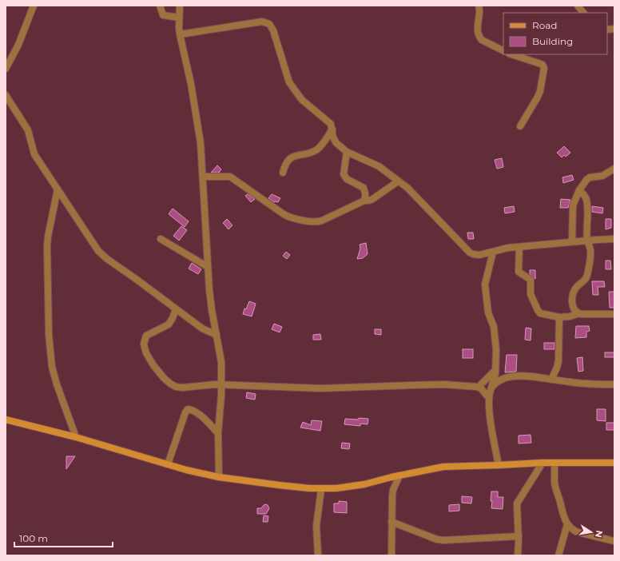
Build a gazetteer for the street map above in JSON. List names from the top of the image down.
{
  "legend": ["Road", "Building"],
  "scale_bar": "100 m",
  "north": "right"
}
